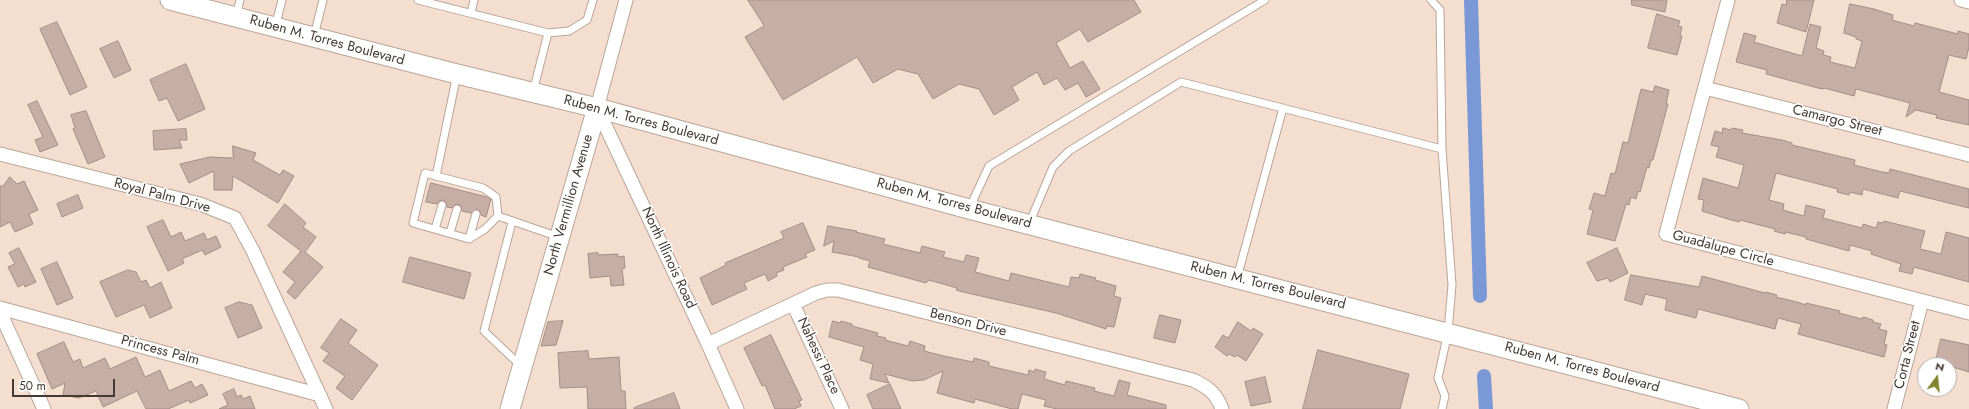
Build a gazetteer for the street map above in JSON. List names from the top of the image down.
{
  "streets": {
    "main road": ["Ruben M. Torres Boulevard", "North Vermillion Avenue"],
    "street": [
      "Camargo Street",
      "Royal Palm Drive",
      "Guadalupe Circle",
      "North Illinois Road",
      "Benson Drive",
      "Princess Palm",
      "Corta Street",
      "Nahessi Place"
    ]
  },
  "crossings": [
    ["Ruben M. Torres Boulevard", "North Vermillion Avenue"],
    ["Ruben M. Torres Boulevard", "North Illinois Road"],
    ["Camargo Street", "Guadalupe Circle"],
    ["Royal Palm Drive", "Princess Palm"],
    ["North Vermillion Avenue", "North Illinois Road"],
    ["Guadalupe Circle", "Corta Street"],
    ["North Illinois Road", "Benson Drive"],
    ["Benson Drive", "Nahessi Place"]
  ],
  "scale_bar": "50 m",
  "north": "top"
}
